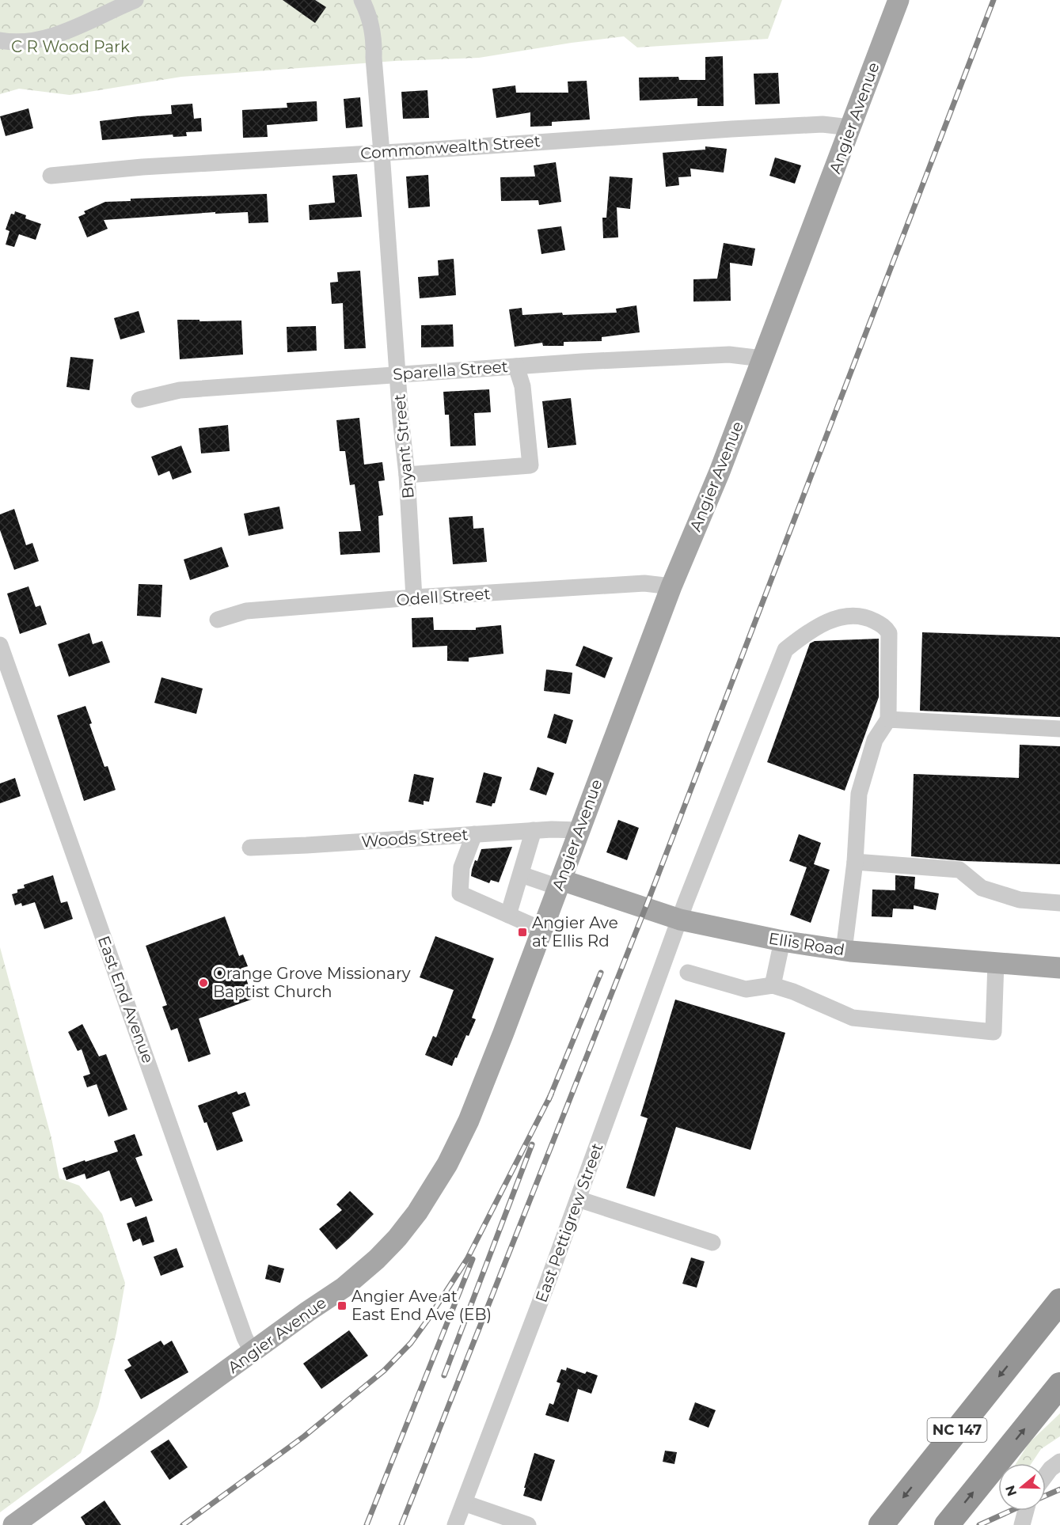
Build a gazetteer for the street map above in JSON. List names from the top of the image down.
{
  "streets": {
    "highway": ["NC 147"],
    "main road": ["Angier Avenue", "Ellis Road"],
    "street": [
      "Commonwealth Street",
      "Sparella Street",
      "Bryant Street",
      "Odell Street",
      "Woods Street",
      "East End Avenue",
      "East Pettigrew Street"
    ]
  },
  "crossings": [
    ["Angier Avenue", "Commonwealth Street"],
    ["Angier Avenue", "Sparella Street"],
    ["Angier Avenue", "Odell Street"],
    ["Angier Avenue", "Woods Street"],
    ["Angier Avenue", "Ellis Road"],
    ["Angier Avenue", "East End Avenue"],
    ["Commonwealth Street", "Bryant Street"],
    ["Sparella Street", "Bryant Street"],
    ["Bryant Street", "Odell Street"],
    ["Ellis Road", "East Pettigrew Street"]
  ],
  "parks": ["C R Wood Park"],
  "places": {
    "transit": ["Angier Ave at Ellis Rd", "Angier Ave at East End Ave (EB)"],
    "other": ["Orange Grove Missionary Baptist Church"]
  },
  "north": "left"
}
